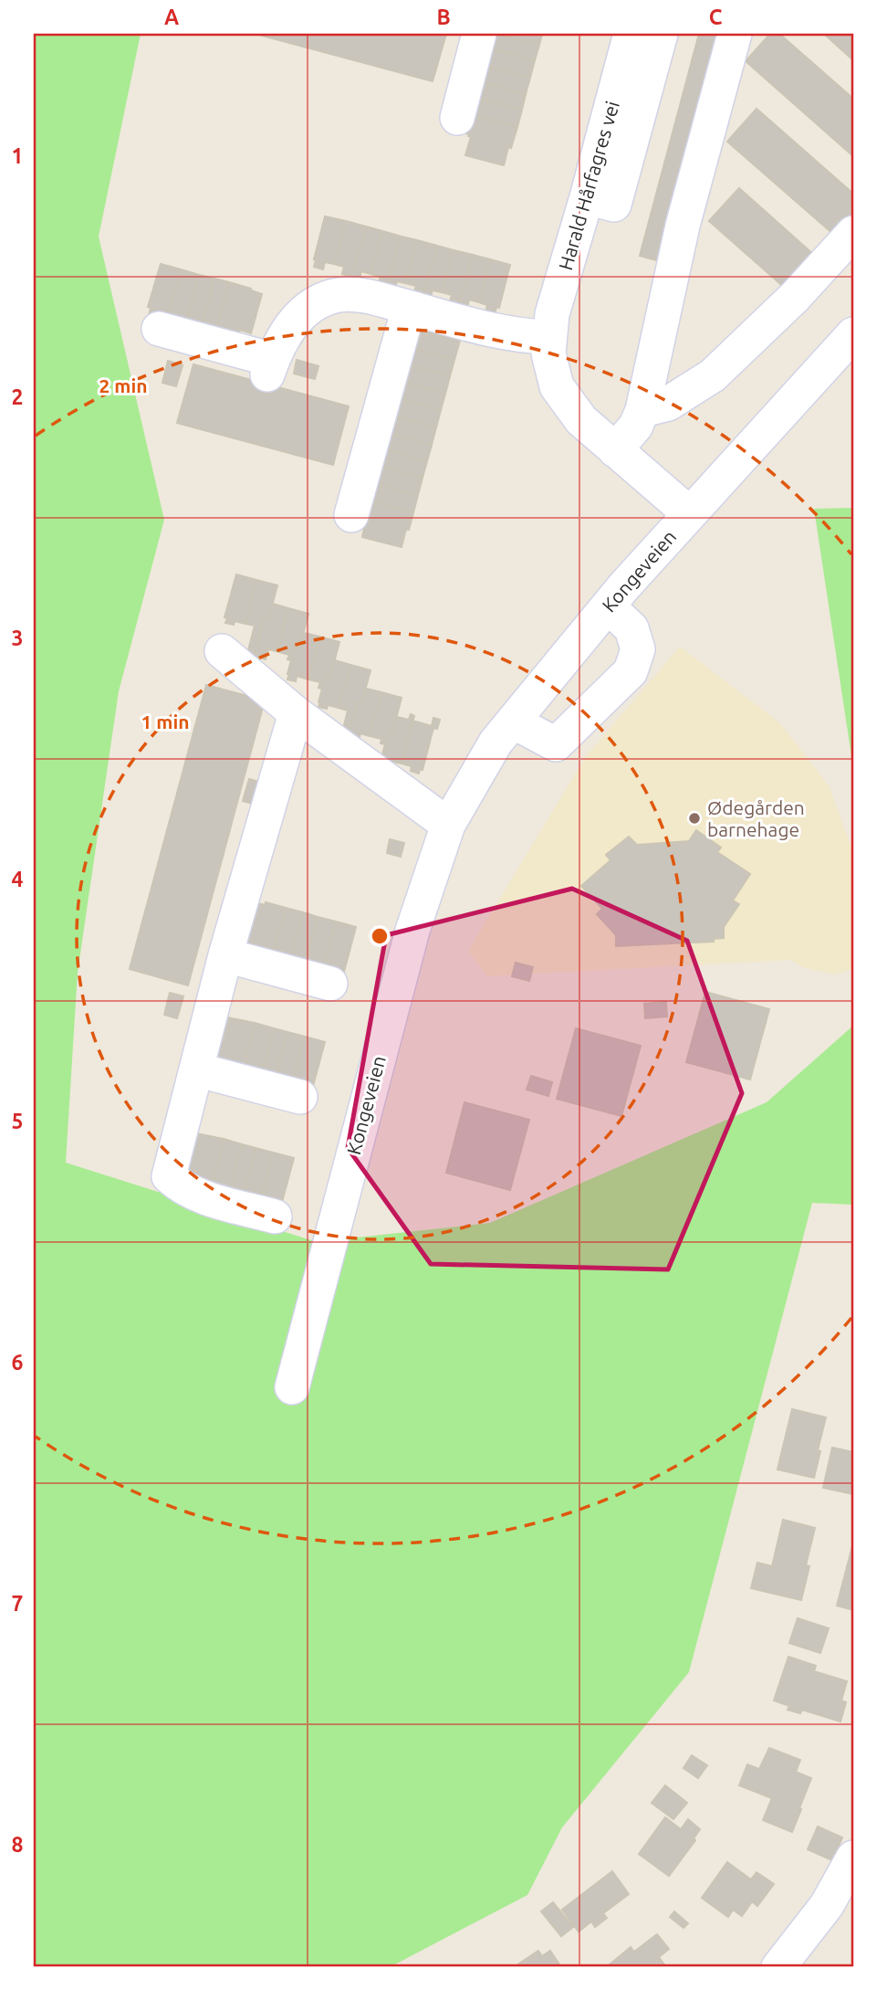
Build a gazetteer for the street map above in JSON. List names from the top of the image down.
{
  "streets": {
    "street": ["Harald Hårfagres vei", "Kongeveien"]
  },
  "crossings": [
    ["Harald Hårfagres vei", "Kongeveien"]
  ],
  "places": ["Ødegården barnehage"],
  "grid": {
    "columns": ["A", "B", "C"],
    "rows": [
      "1",
      "2",
      "3",
      "4",
      "5",
      "6",
      "7",
      "8"
    ]
  },
  "rings": ["2 min", "1 min"]
}
